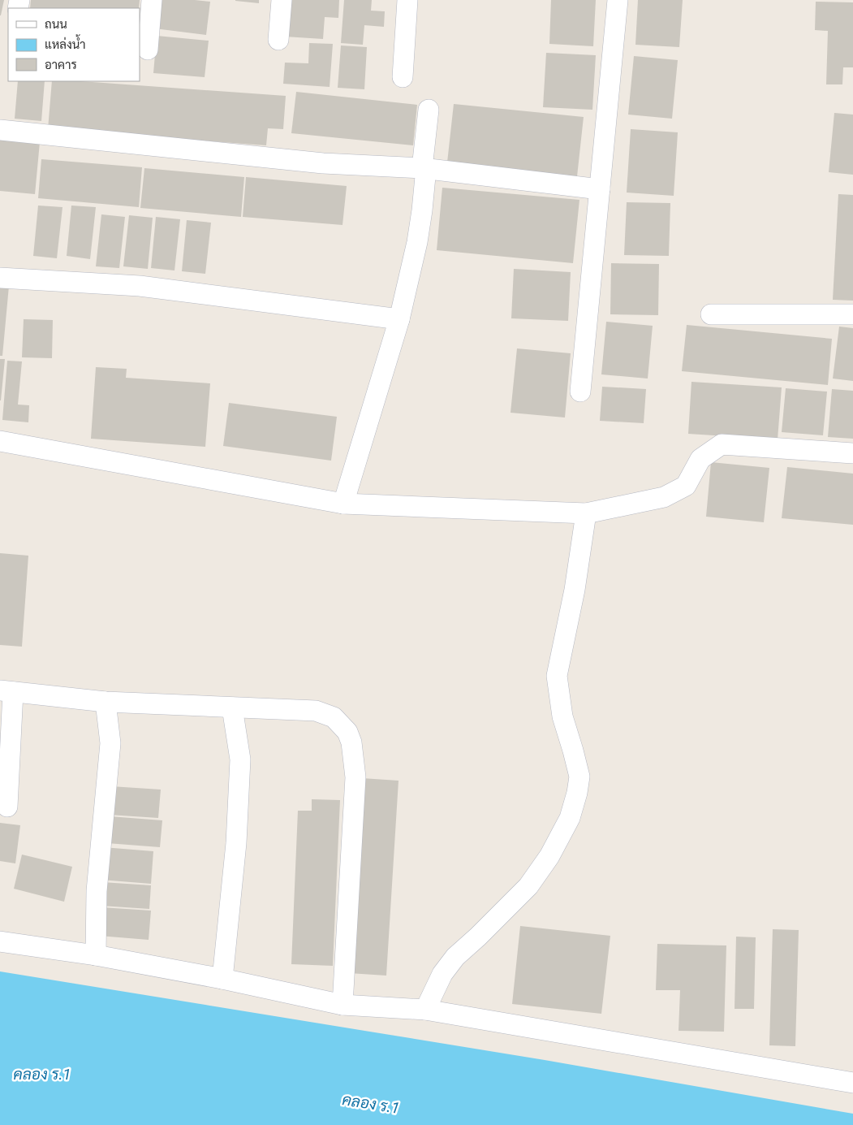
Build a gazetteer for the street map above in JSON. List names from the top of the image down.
{
  "water": ["คลอง ร.1"],
  "legend": ["ถนน", "แหล่งน้ำ", "อาคาร"]
}
